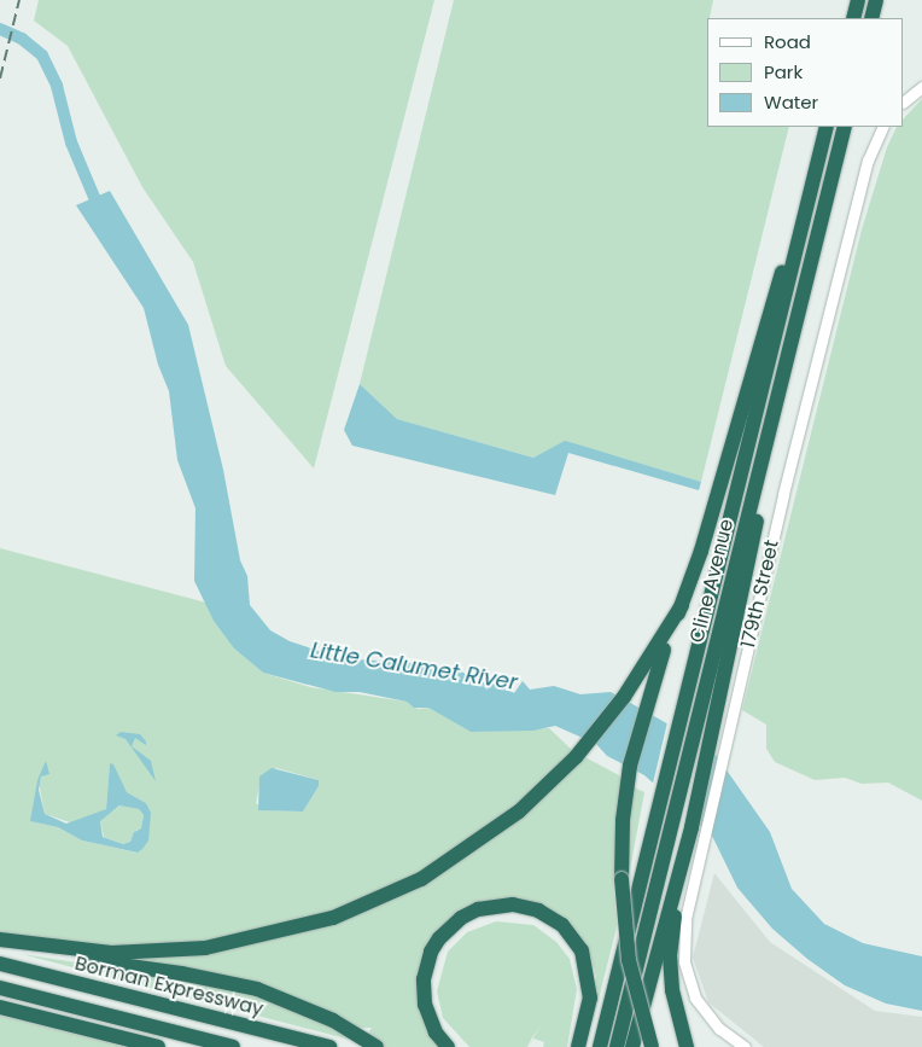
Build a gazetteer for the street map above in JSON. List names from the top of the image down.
{
  "streets": {
    "highway": ["Cline Avenue", "Borman Expressway"],
    "street": ["179th Street"]
  },
  "water": ["Little Calumet River"],
  "legend": ["Road", "Park", "Water"]
}
